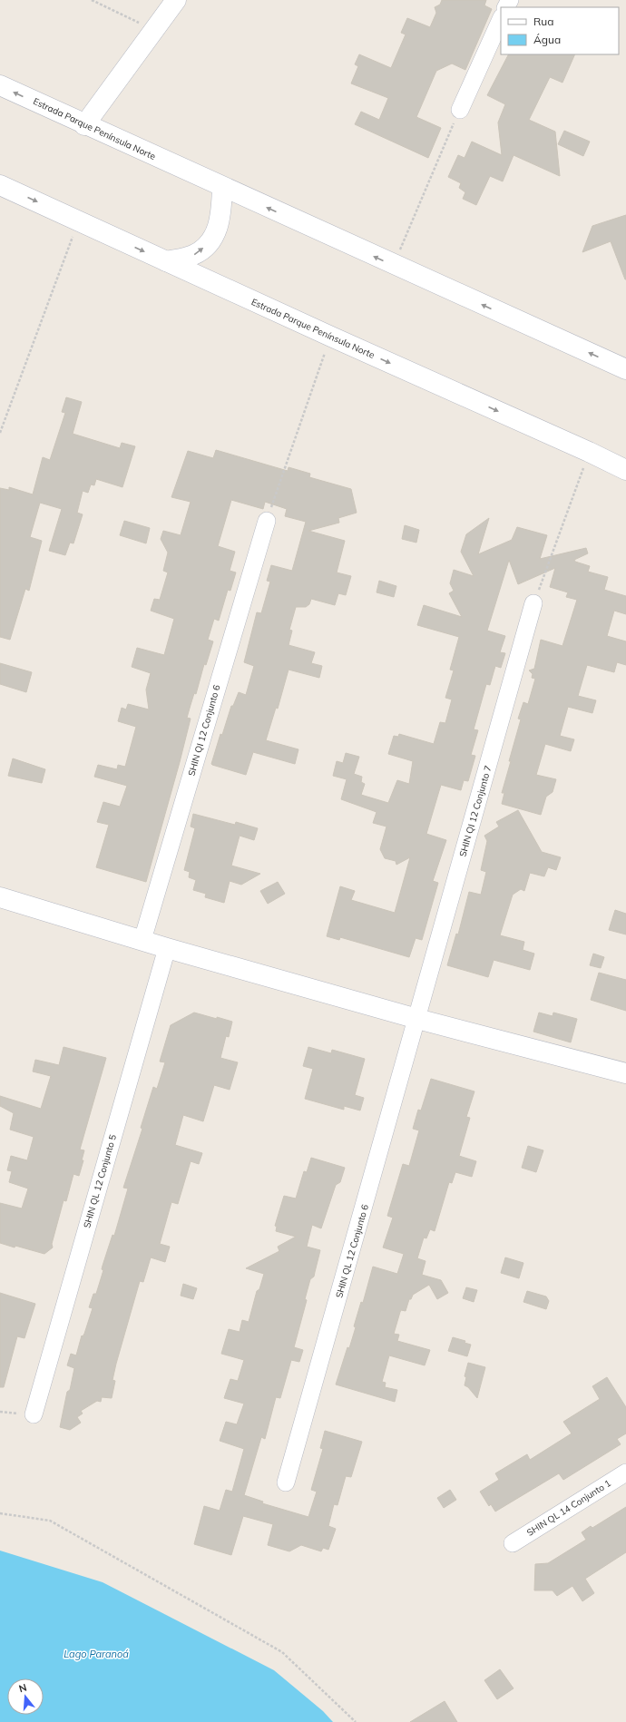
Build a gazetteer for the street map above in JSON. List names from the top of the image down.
{
  "streets": {
    "main road": ["Estrada Parque Península Norte"],
    "street": [
      "SHIN QI 12 Conjunto 6",
      "SHIN QI 12 Conjunto 7",
      "SHIN QL 12 Conjunto 5",
      "SHIN QL 12 Conjunto 6",
      "SHIN QL 14 Conjunto 1"
    ]
  },
  "crossings": [
    ["SHIN QI 12 Conjunto 7", "SHIN QL 12 Conjunto 6"]
  ],
  "water": ["Lago Paranoá"],
  "legend": ["Rua", "Água"],
  "north": "top"
}
